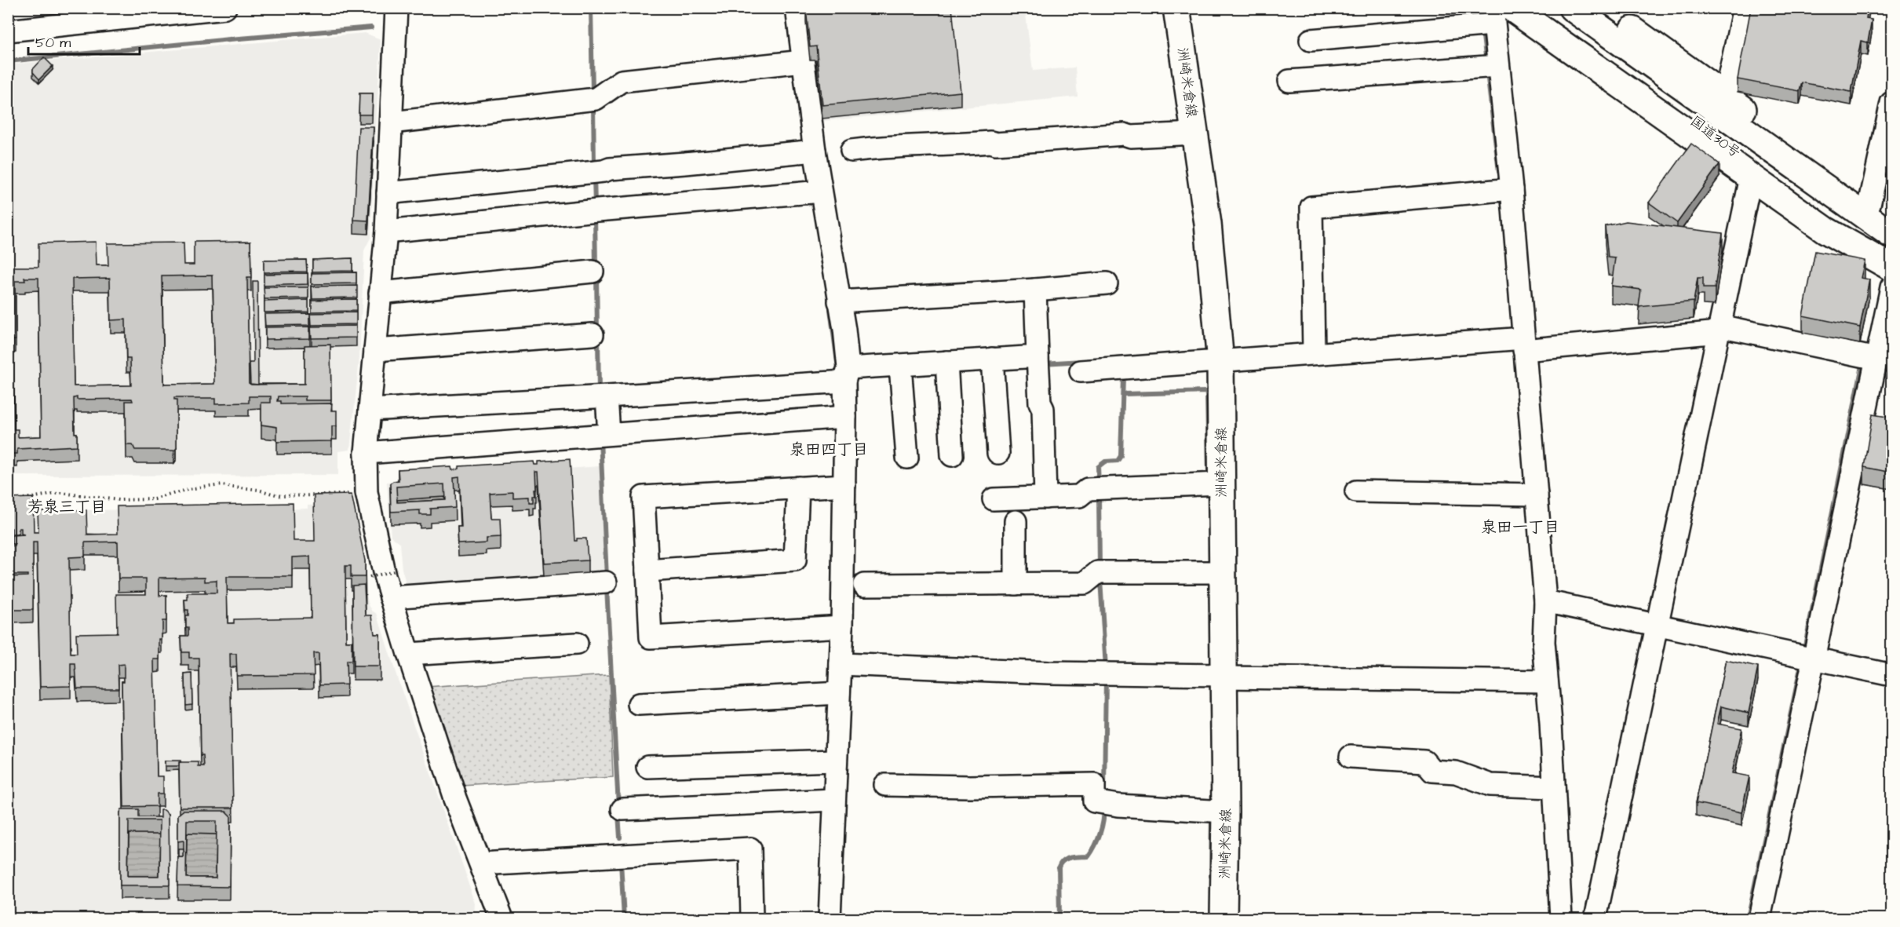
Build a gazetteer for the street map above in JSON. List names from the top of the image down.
{
  "streets": {
    "main road": ["洲崎米倉線", "国道30号"]
  },
  "districts": ["泉田四丁目", "芳泉三丁目", "泉田一丁目"],
  "scale_bar": "50 m"
}
